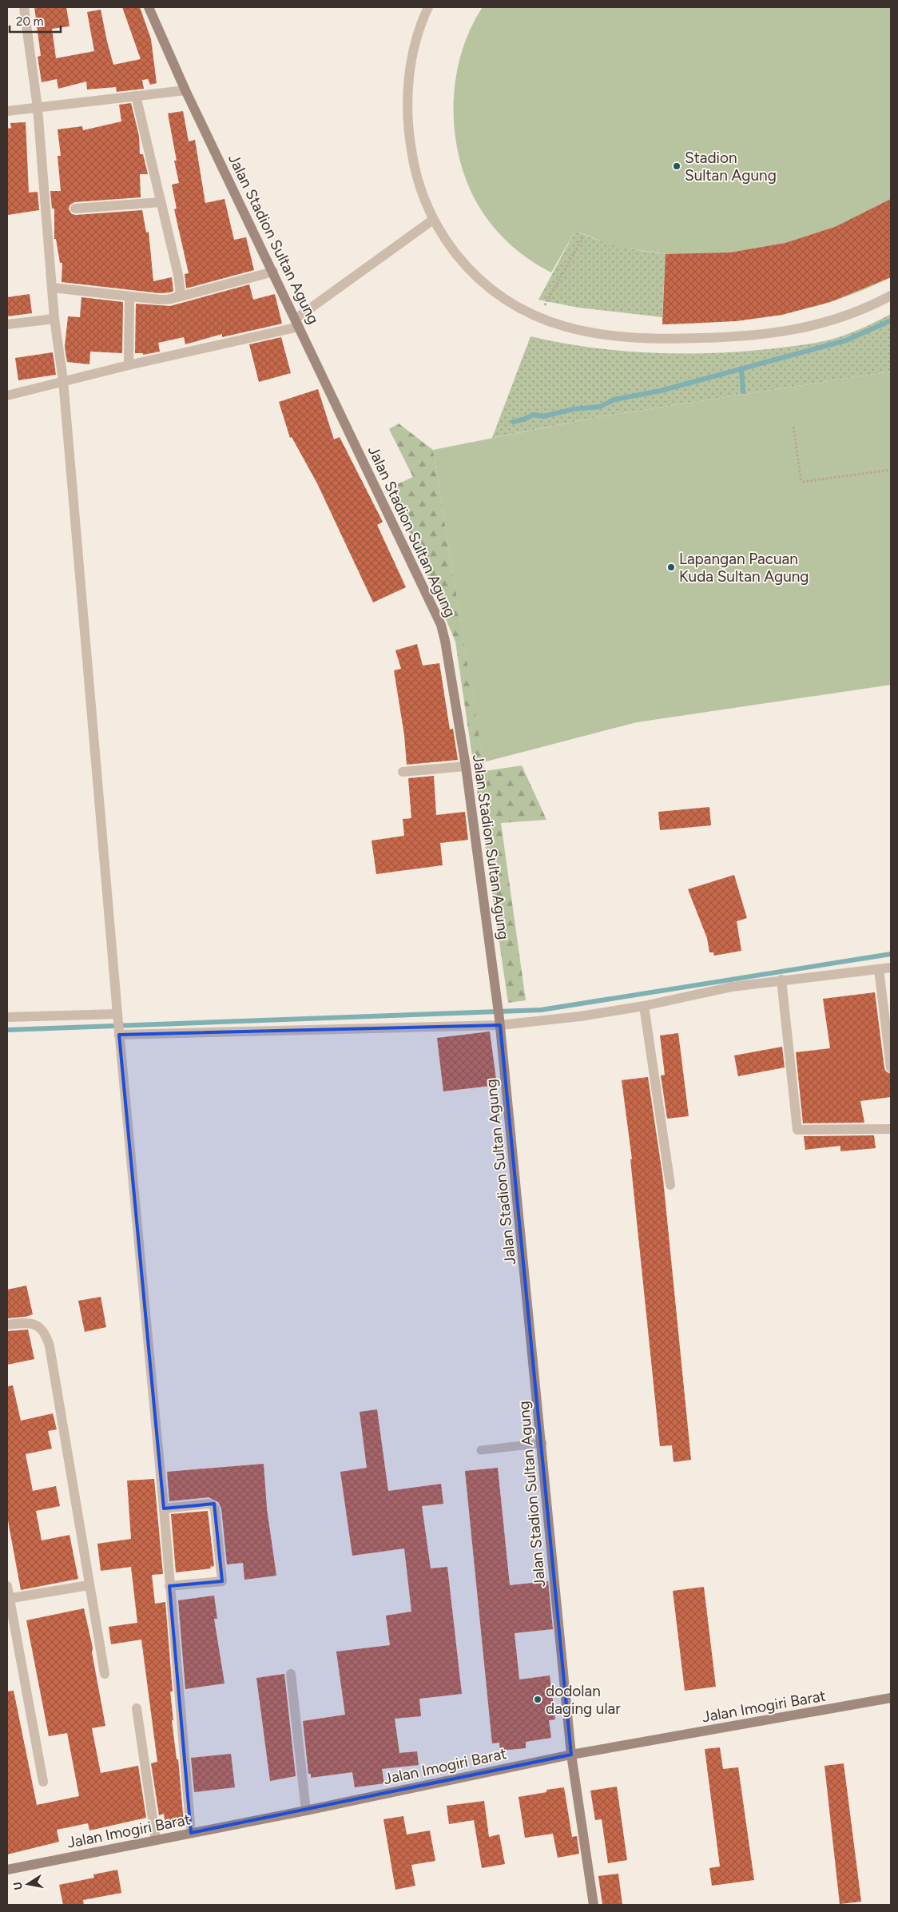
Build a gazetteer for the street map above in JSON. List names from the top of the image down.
{
  "streets": {
    "main road": ["Jalan Stadion Sultan Agung", "Jalan Imogiri Barat"]
  },
  "crossings": [
    ["Jalan Stadion Sultan Agung", "Jalan Imogiri Barat"]
  ],
  "places": ["Stadion Sultan Agung", "Lapangan Pacuan Kuda Sultan Agung", "dodolan daging ular"],
  "scale_bar": "20 m",
  "north": "left"
}
